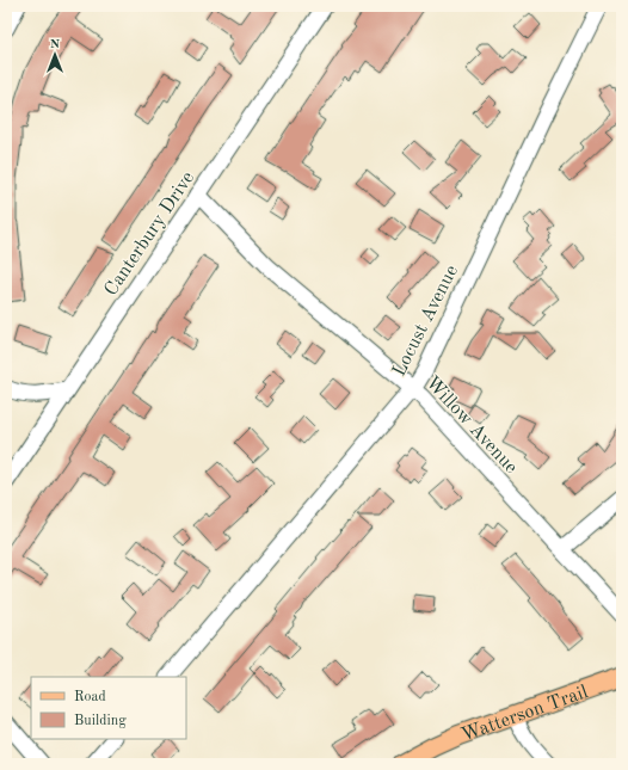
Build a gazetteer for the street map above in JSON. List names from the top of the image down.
{
  "streets": {
    "main road": ["Watterson Trail"],
    "street": ["Canterbury Drive", "Locust Avenue", "Willow Avenue"]
  },
  "crossings": [
    ["Canterbury Drive", "Willow Avenue"],
    ["Locust Avenue", "Willow Avenue"]
  ],
  "legend": ["Road", "Building"],
  "north": "top"
}
